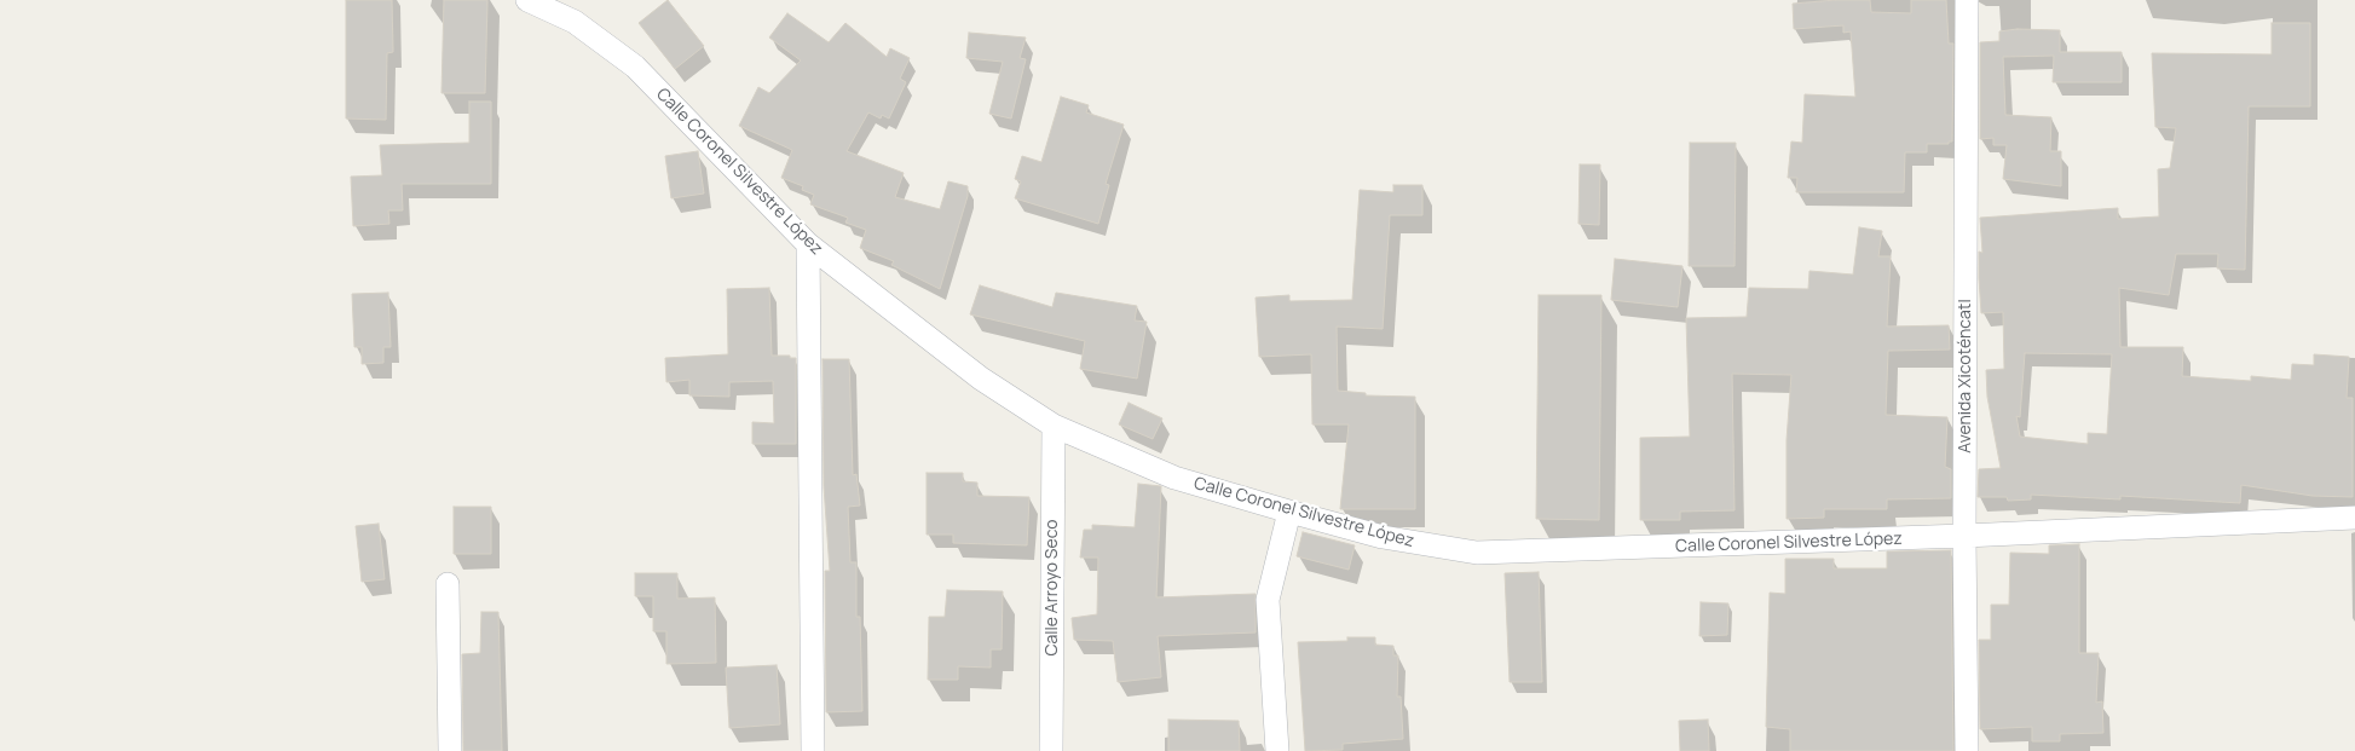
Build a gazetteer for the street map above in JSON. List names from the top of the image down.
{
  "streets": {
    "street": ["Calle Coronel Silvestre López", "Avenida Xicoténcatl", "Calle Arroyo Seco"]
  },
  "crossings": [
    ["Calle Coronel Silvestre López", "Avenida Xicoténcatl"],
    ["Calle Coronel Silvestre López", "Calle Arroyo Seco"]
  ]
}
